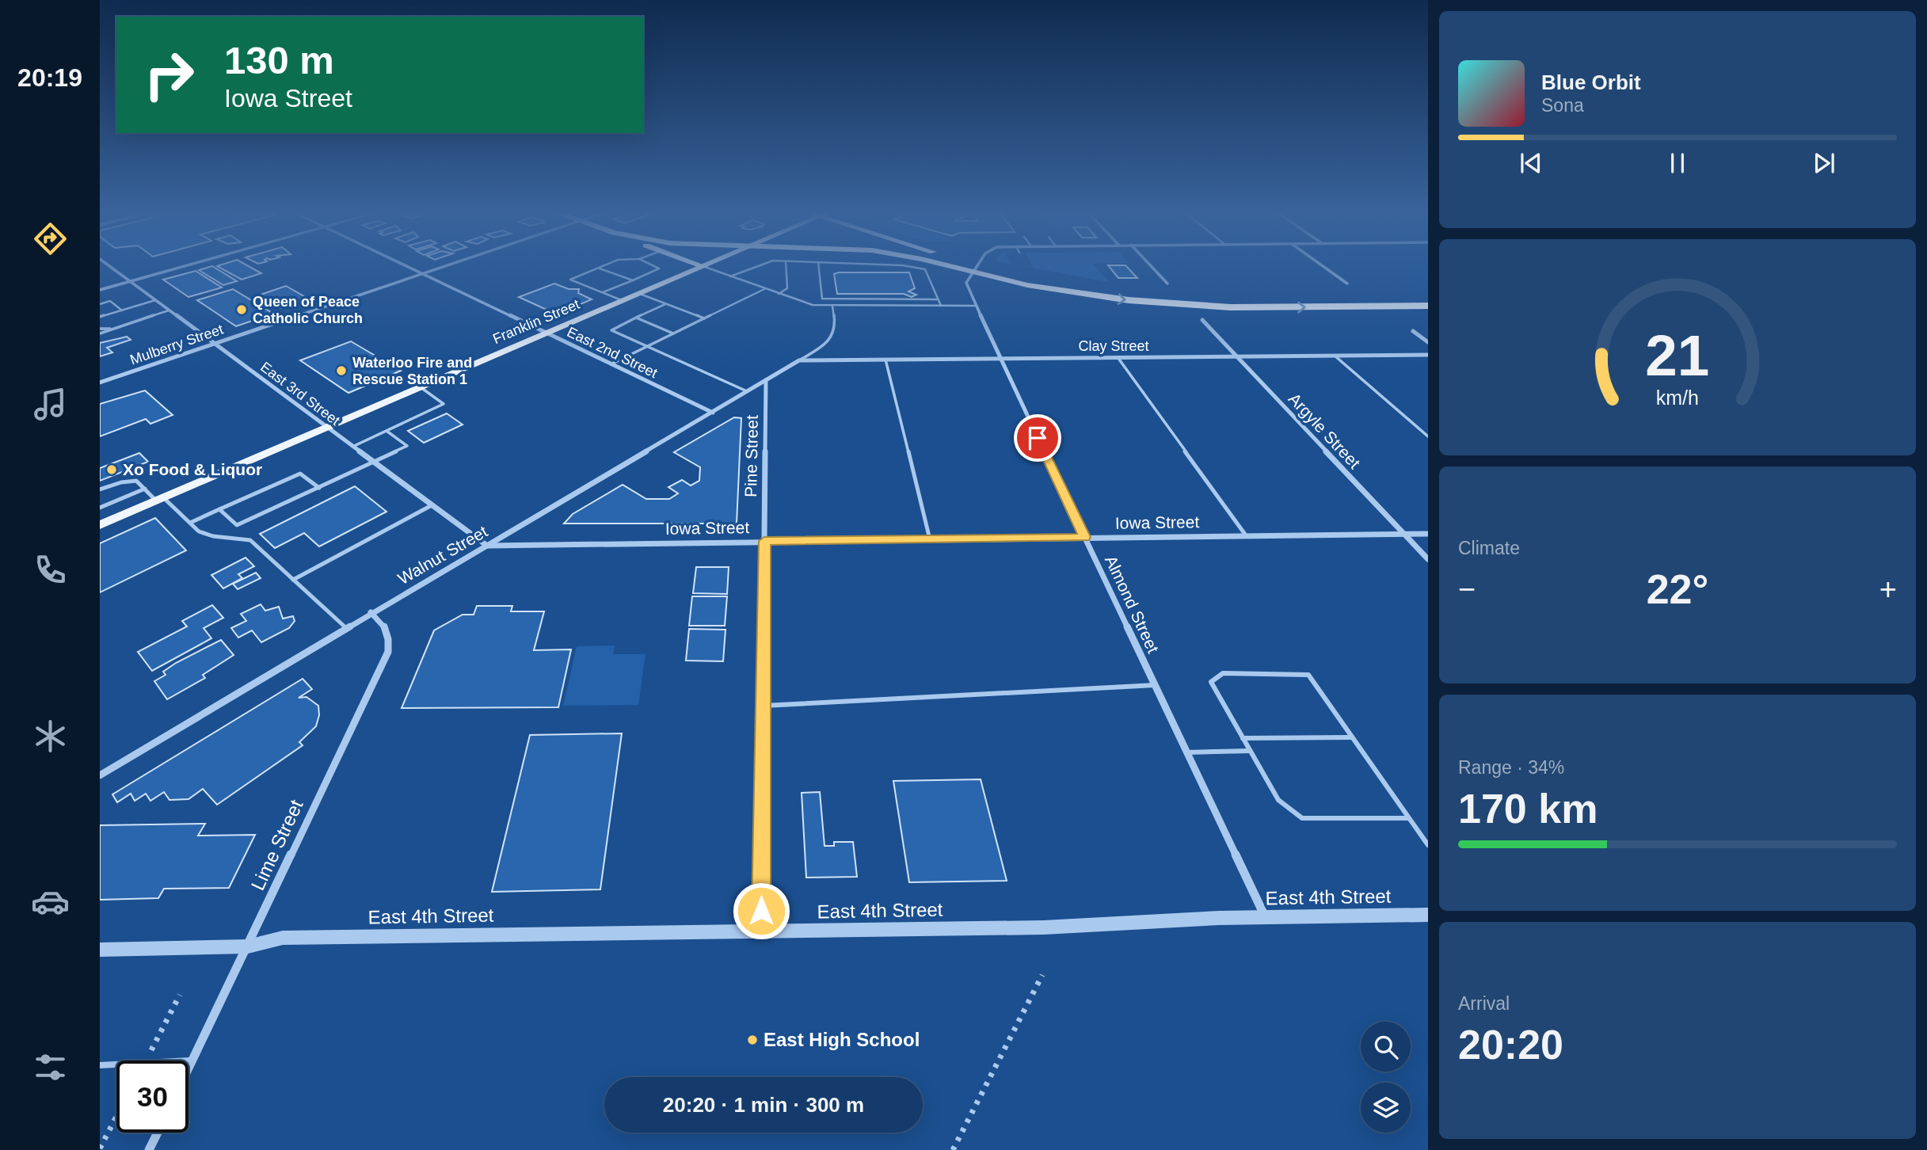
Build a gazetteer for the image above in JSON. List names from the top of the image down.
{
  "streets": {
    "main road": ["Franklin Street"],
    "street": [
      "Mulberry Street",
      "Clay Street",
      "East 2nd Street",
      "East 3rd Street",
      "Argyle Street",
      "Pine Street",
      "Iowa Street",
      "Walnut Street",
      "Almond Street",
      "Lime Street",
      "East 4th Street"
    ]
  },
  "crossings": [
    ["Franklin Street", "East 2nd Street"],
    ["Franklin Street", "East 3rd Street"],
    ["Mulberry Street", "East 2nd Street"],
    ["Mulberry Street", "East 3rd Street"],
    ["Clay Street", "Argyle Street"],
    ["Clay Street", "Walnut Street"],
    ["Clay Street", "Almond Street"],
    ["East 2nd Street", "Walnut Street"],
    ["East 3rd Street", "Iowa Street"],
    ["East 3rd Street", "Walnut Street"],
    ["Argyle Street", "Iowa Street"],
    ["Pine Street", "Iowa Street"],
    ["Pine Street", "Walnut Street"],
    ["Pine Street", "East 4th Street"],
    ["Iowa Street", "Walnut Street"],
    ["Iowa Street", "Almond Street"],
    ["Walnut Street", "Lime Street"],
    ["Almond Street", "East 4th Street"],
    ["Lime Street", "East 4th Street"]
  ],
  "places": [
    "Queen of Peace Catholic Church",
    "Waterloo Fire and Rescue Station 1",
    "Xo Food & Liquor",
    "East High School"
  ],
  "page": {
    "tabs": "20:19",
    "turn": ["130 m", "Iowa Street"],
    "song": ["Blue Orbit", "Sona"],
    "tile": [
      "Climate",
      ["Range · 34%", "170 km"],
      ["Arrival", "20:20"]
    ],
    "heat": ["−", "22°", "+"],
    "limit": "30",
    "trip": "20:20 · 1 min · 300 m",
    "gauge": ["21", "km/h"]
  }
}
